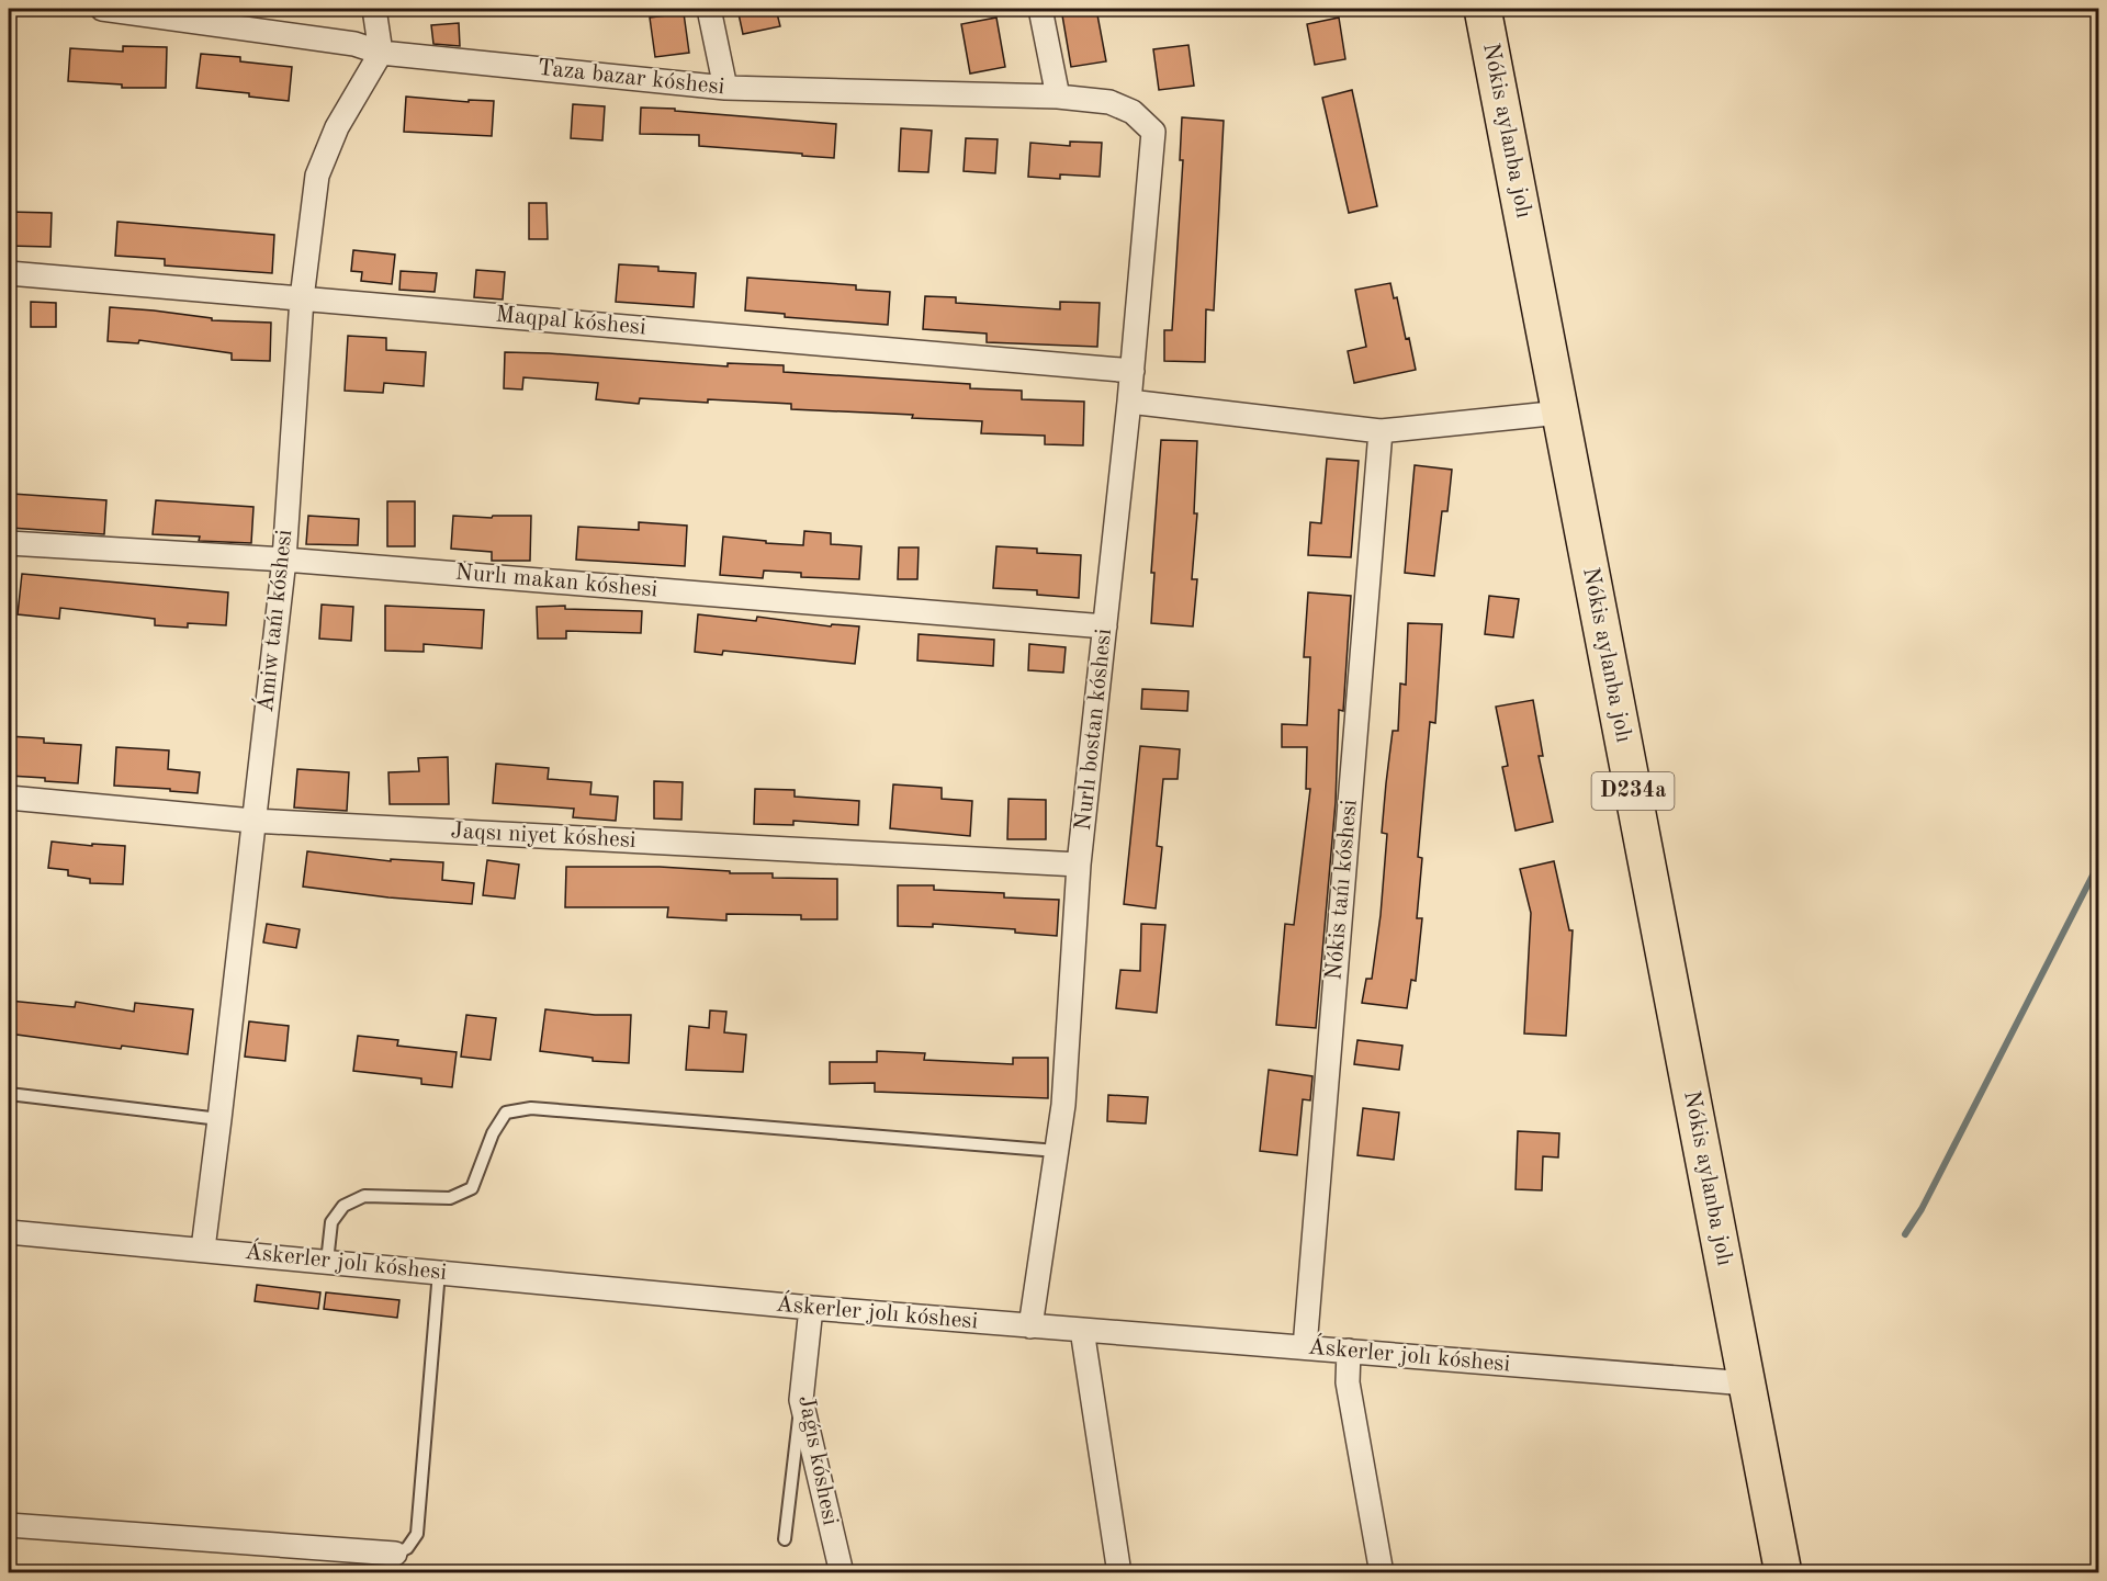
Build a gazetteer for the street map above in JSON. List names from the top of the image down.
{
  "streets": {
    "main road": ["Nókis aylanba jolı", "D234a"],
    "street": [
      "Taza bazar kóshesi",
      "Maqpal kóshesi",
      "Nurlı makan kóshesi",
      "Ámiw tańı kóshesi",
      "Nurlı bostan kóshesi",
      "Jaqsı niyet kóshesi",
      "Nókis tańı kóshesi",
      "Áskerler jolı kóshesi",
      "Jaǵıs kóshesi"
    ]
  },
  "crossings": [
    ["Taza bazar kóshesi", "Ámiw tańı kóshesi"],
    ["Taza bazar kóshesi", "Nurlı bostan kóshesi"],
    ["Nókis aylanba jolı", "Áskerler jolı kóshesi"],
    ["Maqpal kóshesi", "Ámiw tańı kóshesi"],
    ["Maqpal kóshesi", "Nurlı bostan kóshesi"],
    ["Nurlı makan kóshesi", "Ámiw tańı kóshesi"],
    ["Nurlı makan kóshesi", "Nurlı bostan kóshesi"],
    ["Ámiw tańı kóshesi", "Jaqsı niyet kóshesi"],
    ["Ámiw tańı kóshesi", "Áskerler jolı kóshesi"],
    ["Nurlı bostan kóshesi", "Jaqsı niyet kóshesi"],
    ["Nurlı bostan kóshesi", "Áskerler jolı kóshesi"],
    ["Nókis tańı kóshesi", "Áskerler jolı kóshesi"],
    ["Áskerler jolı kóshesi", "Jaǵıs kóshesi"]
  ]
}
